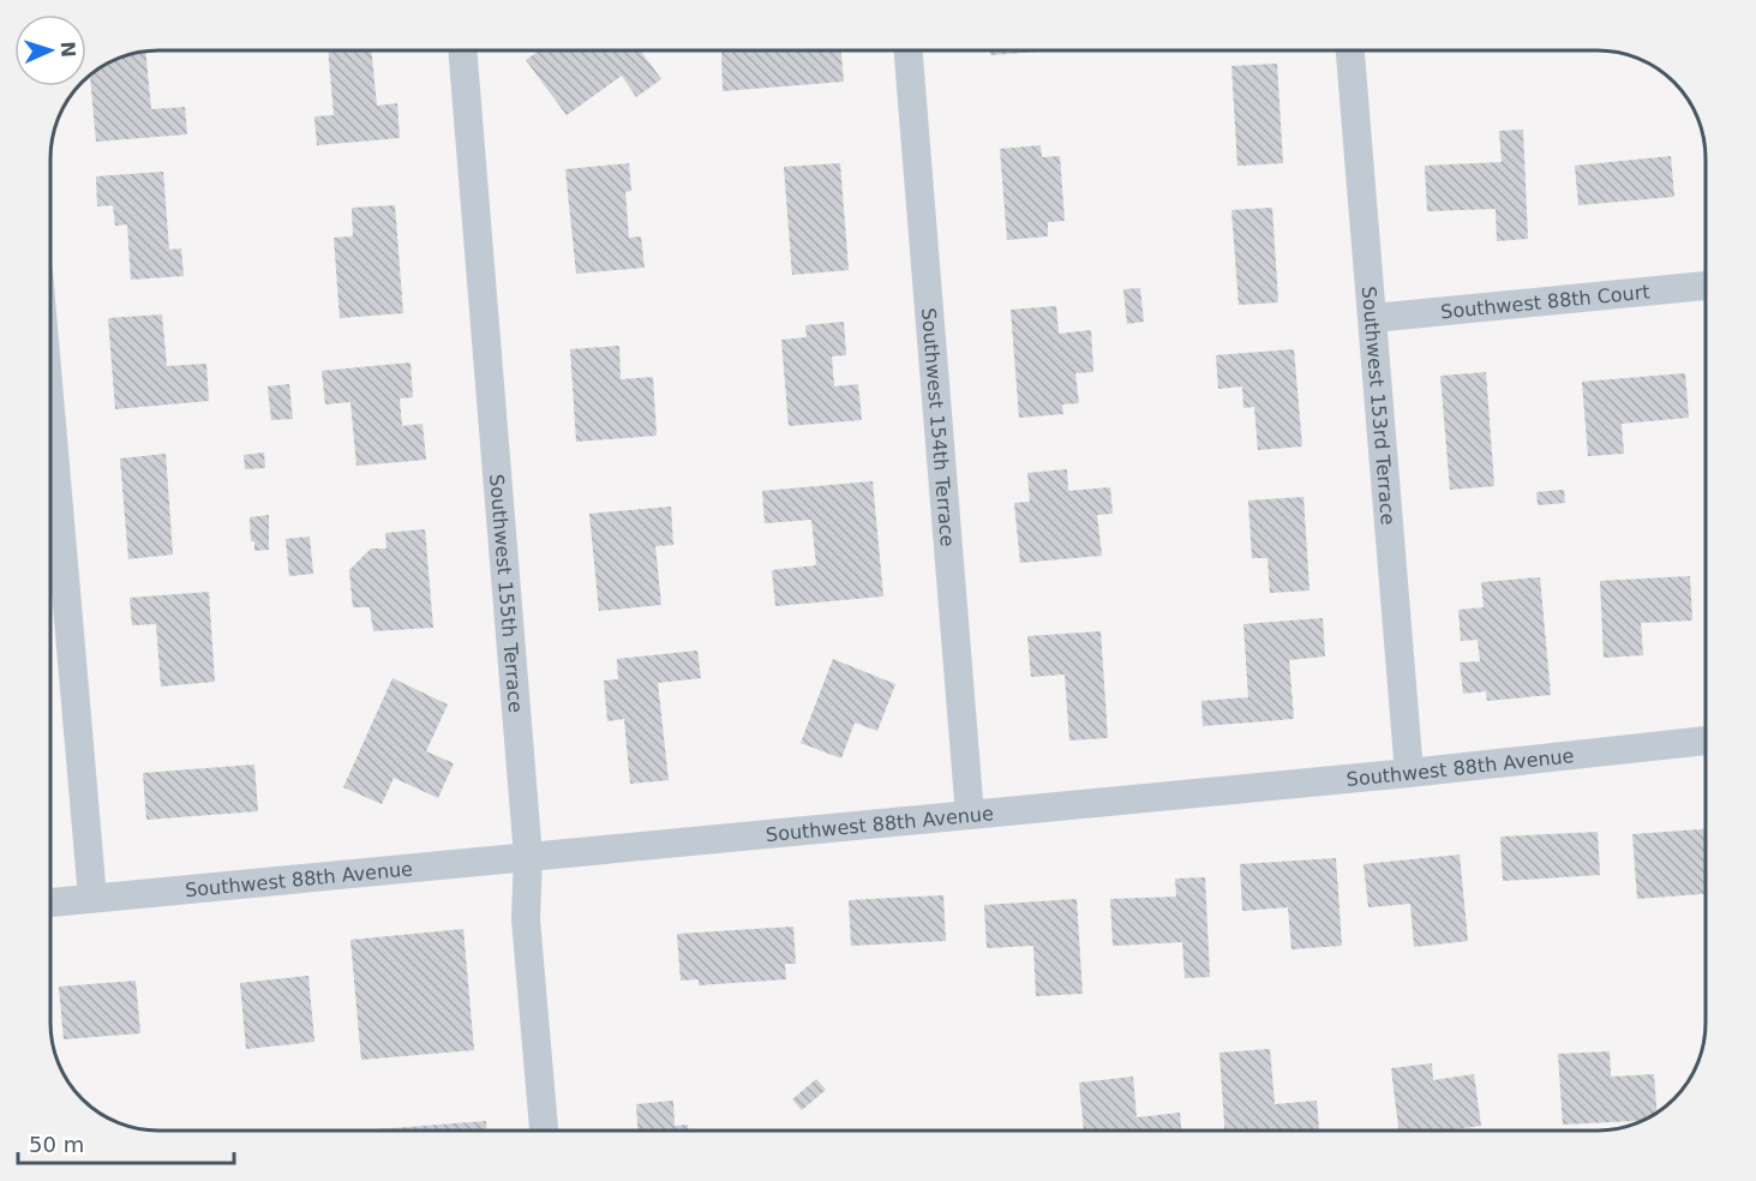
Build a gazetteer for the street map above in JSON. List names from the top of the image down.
{
  "streets": {
    "street": [
      "Southwest 88th Court",
      "Southwest 153rd Terrace",
      "Southwest 154th Terrace",
      "Southwest 155th Terrace",
      "Southwest 88th Avenue"
    ]
  },
  "crossings": [
    ["Southwest 88th Court", "Southwest 153rd Terrace"],
    ["Southwest 153rd Terrace", "Southwest 88th Avenue"],
    ["Southwest 154th Terrace", "Southwest 88th Avenue"],
    ["Southwest 155th Terrace", "Southwest 88th Avenue"]
  ],
  "scale_bar": "50 m",
  "north": "right"
}
